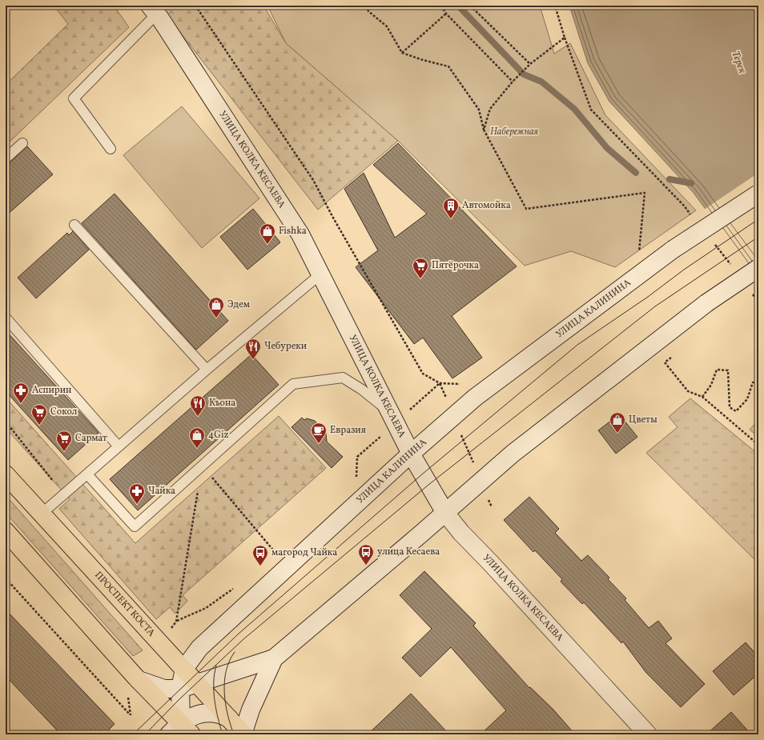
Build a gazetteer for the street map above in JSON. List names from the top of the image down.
{
  "streets": {
    "main road": ["УЛИЦА КОЛКА КЕСАЕВА", "УЛИЦА КАЛИНИНА", "ПРОСПЕКТ КОСТА"]
  },
  "crossings": [
    ["УЛИЦА КОЛКА КЕСАЕВА", "УЛИЦА КАЛИНИНА"],
    ["УЛИЦА КАЛИНИНА", "ПРОСПЕКТ КОСТА"]
  ],
  "water": ["Терек"],
  "parks": ["Набережная"],
  "places": {
    "building": ["Автомойка"],
    "shop": [
      "Fishka",
      "Эдем",
      "Цветы",
      "4Giz"
    ],
    "supermarket": ["Пятёрочка", "Сокол", "Сармат"],
    "restaurant": ["Чебуреки", "Къона"],
    "pharmacy": ["Аспирин", "Чайка"],
    "cafe": ["Евразия"],
    "bus stop": ["улица Кесаева", "магород Чайка"]
  }
}
